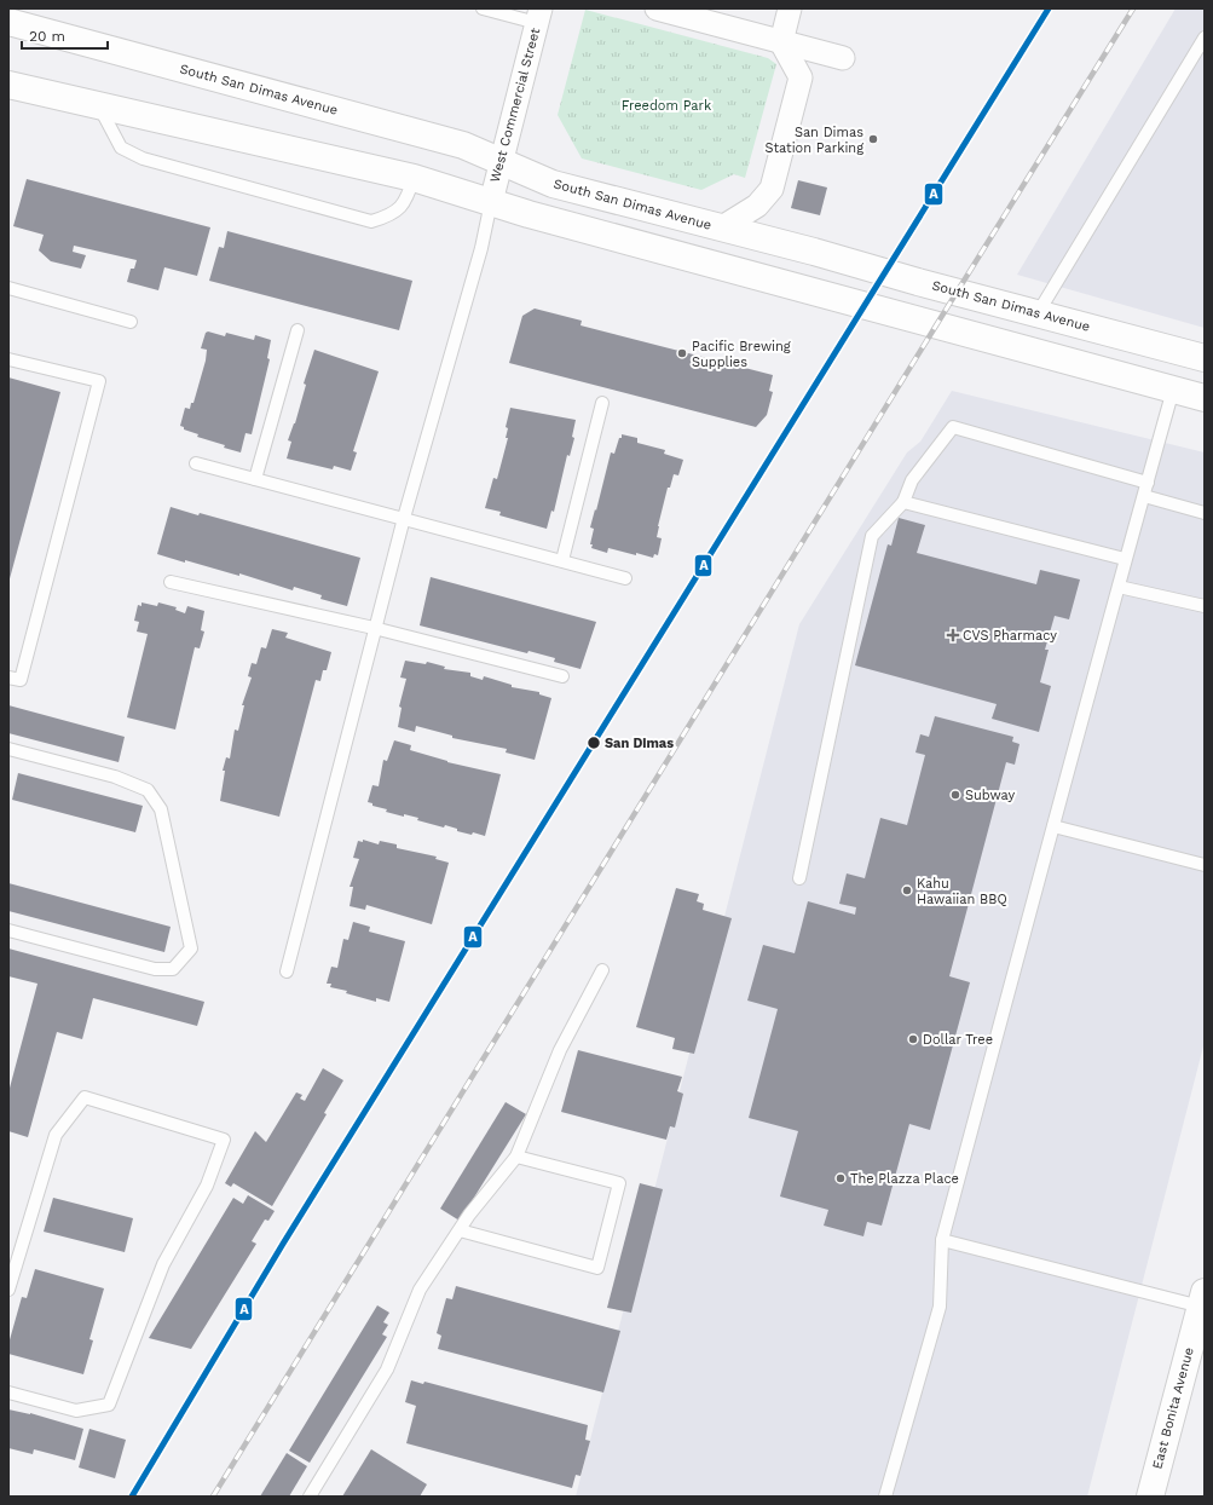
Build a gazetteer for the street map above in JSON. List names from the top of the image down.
{
  "streets": {
    "street": ["South San Dimas Avenue", "West Commercial Street", "East Bonita Avenue"]
  },
  "crossings": [
    ["South San Dimas Avenue", "West Commercial Street"]
  ],
  "parks": ["Freedom Park"],
  "places": {
    "other": [
      "San Dimas Station Parking",
      "Pacific Brewing Supplies",
      "San Dimas",
      "Subway",
      "Kahu Hawaiian BBQ",
      "Dollar Tree",
      "The Plazza Place"
    ],
    "health": ["CVS Pharmacy"]
  },
  "lines": ["transit line A"],
  "scale_bar": "20 m"
}
